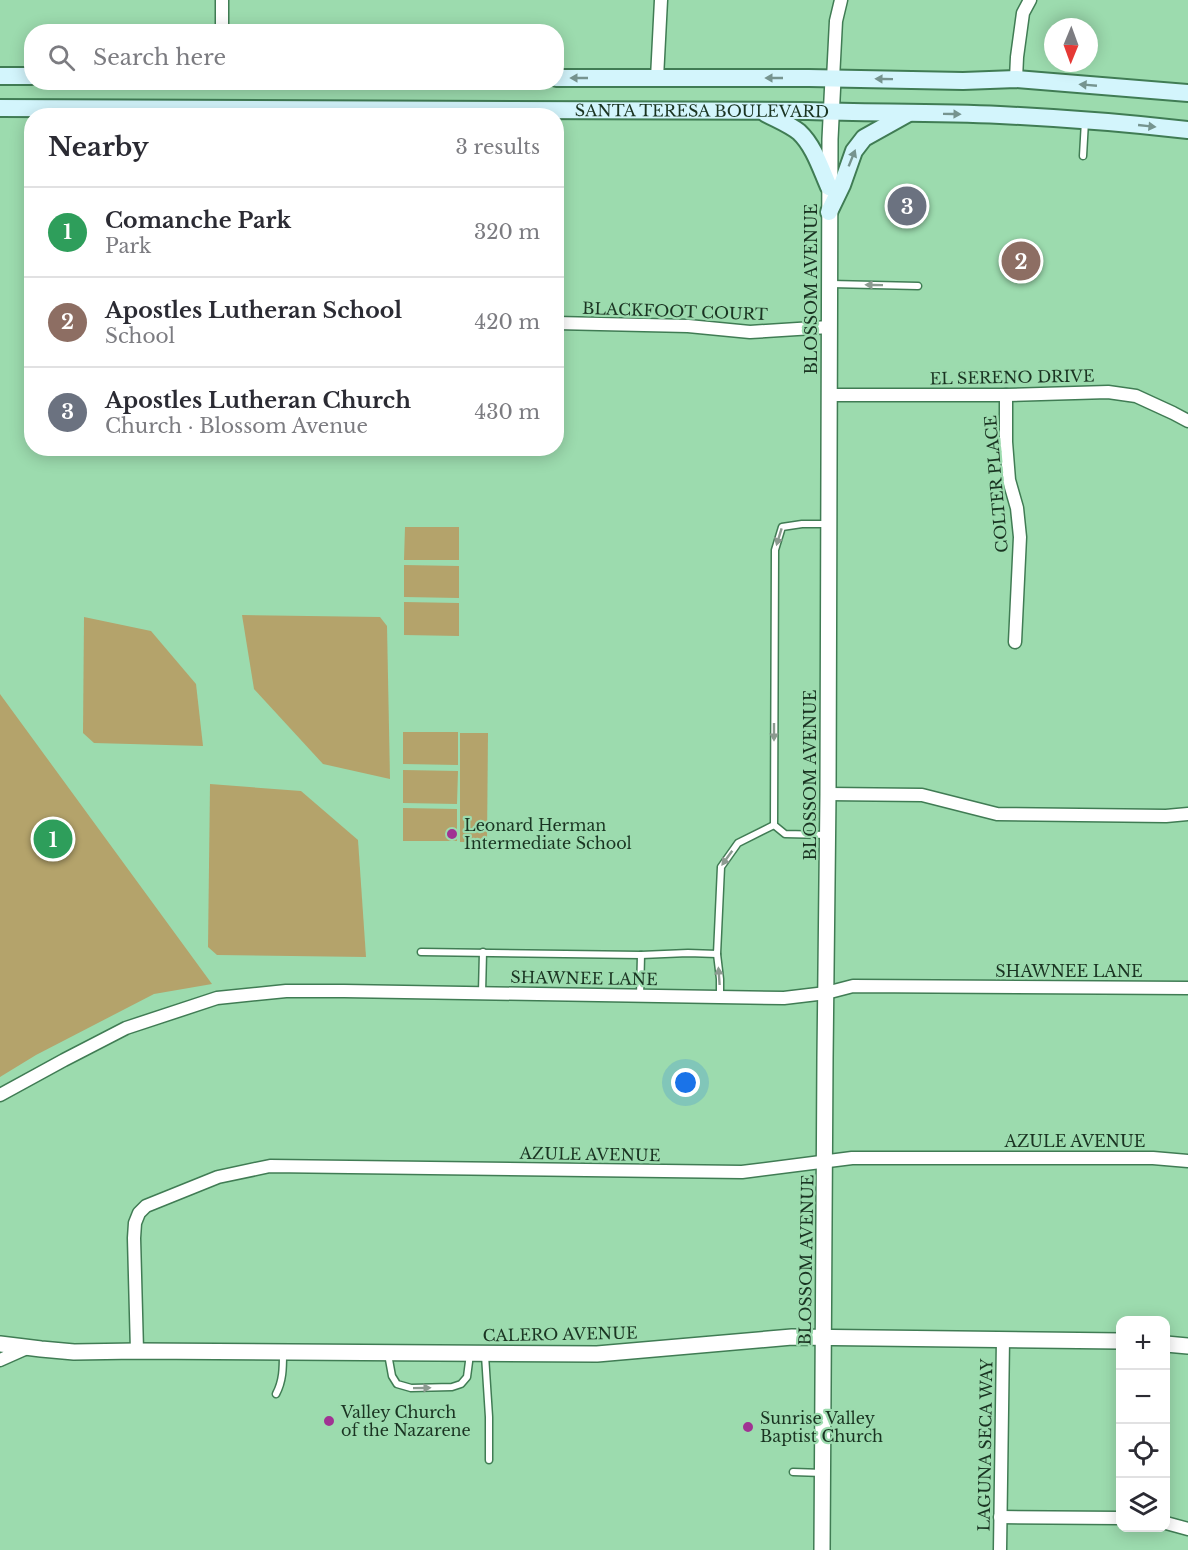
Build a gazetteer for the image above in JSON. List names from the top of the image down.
{
  "streets": {
    "main road": ["SANTA TERESA BOULEVARD"],
    "street": [
      "BLOSSOM AVENUE",
      "BLACKFOOT COURT",
      "EL SERENO DRIVE",
      "COLTER PLACE",
      "SHAWNEE LANE",
      "AZULE AVENUE",
      "CALERO AVENUE",
      "LAGUNA SECA WAY"
    ]
  },
  "crossings": [
    ["SANTA TERESA BOULEVARD", "BLOSSOM AVENUE"],
    ["BLOSSOM AVENUE", "BLACKFOOT COURT"],
    ["BLOSSOM AVENUE", "EL SERENO DRIVE"],
    ["BLOSSOM AVENUE", "SHAWNEE LANE"],
    ["BLOSSOM AVENUE", "AZULE AVENUE"],
    ["BLOSSOM AVENUE", "CALERO AVENUE"],
    ["EL SERENO DRIVE", "COLTER PLACE"],
    ["AZULE AVENUE", "CALERO AVENUE"],
    ["CALERO AVENUE", "LAGUNA SECA WAY"]
  ],
  "places": ["Leonard Herman Intermediate School", "Valley Church of the Nazarene", "Sunrise Valley Baptist Church"],
  "north": "bottom",
  "page": {
    "search": "Search here",
    "heading": ["Nearby", "3 results"],
    "pins": ["3", "2", "1"],
    "list": [
      {
        "mark": "1",
        "name": "Comanche Park",
        "note": "Park",
        "value": "320 m"
      },
      {
        "mark": "2",
        "name": "Apostles Lutheran School",
        "note": "School",
        "value": "420 m"
      },
      {
        "mark": "3",
        "name": "Apostles Lutheran Church",
        "note": "Church · Blossom Avenue",
        "value": "430 m"
      }
    ],
    "map_buttons": ["+", "−"]
  }
}
